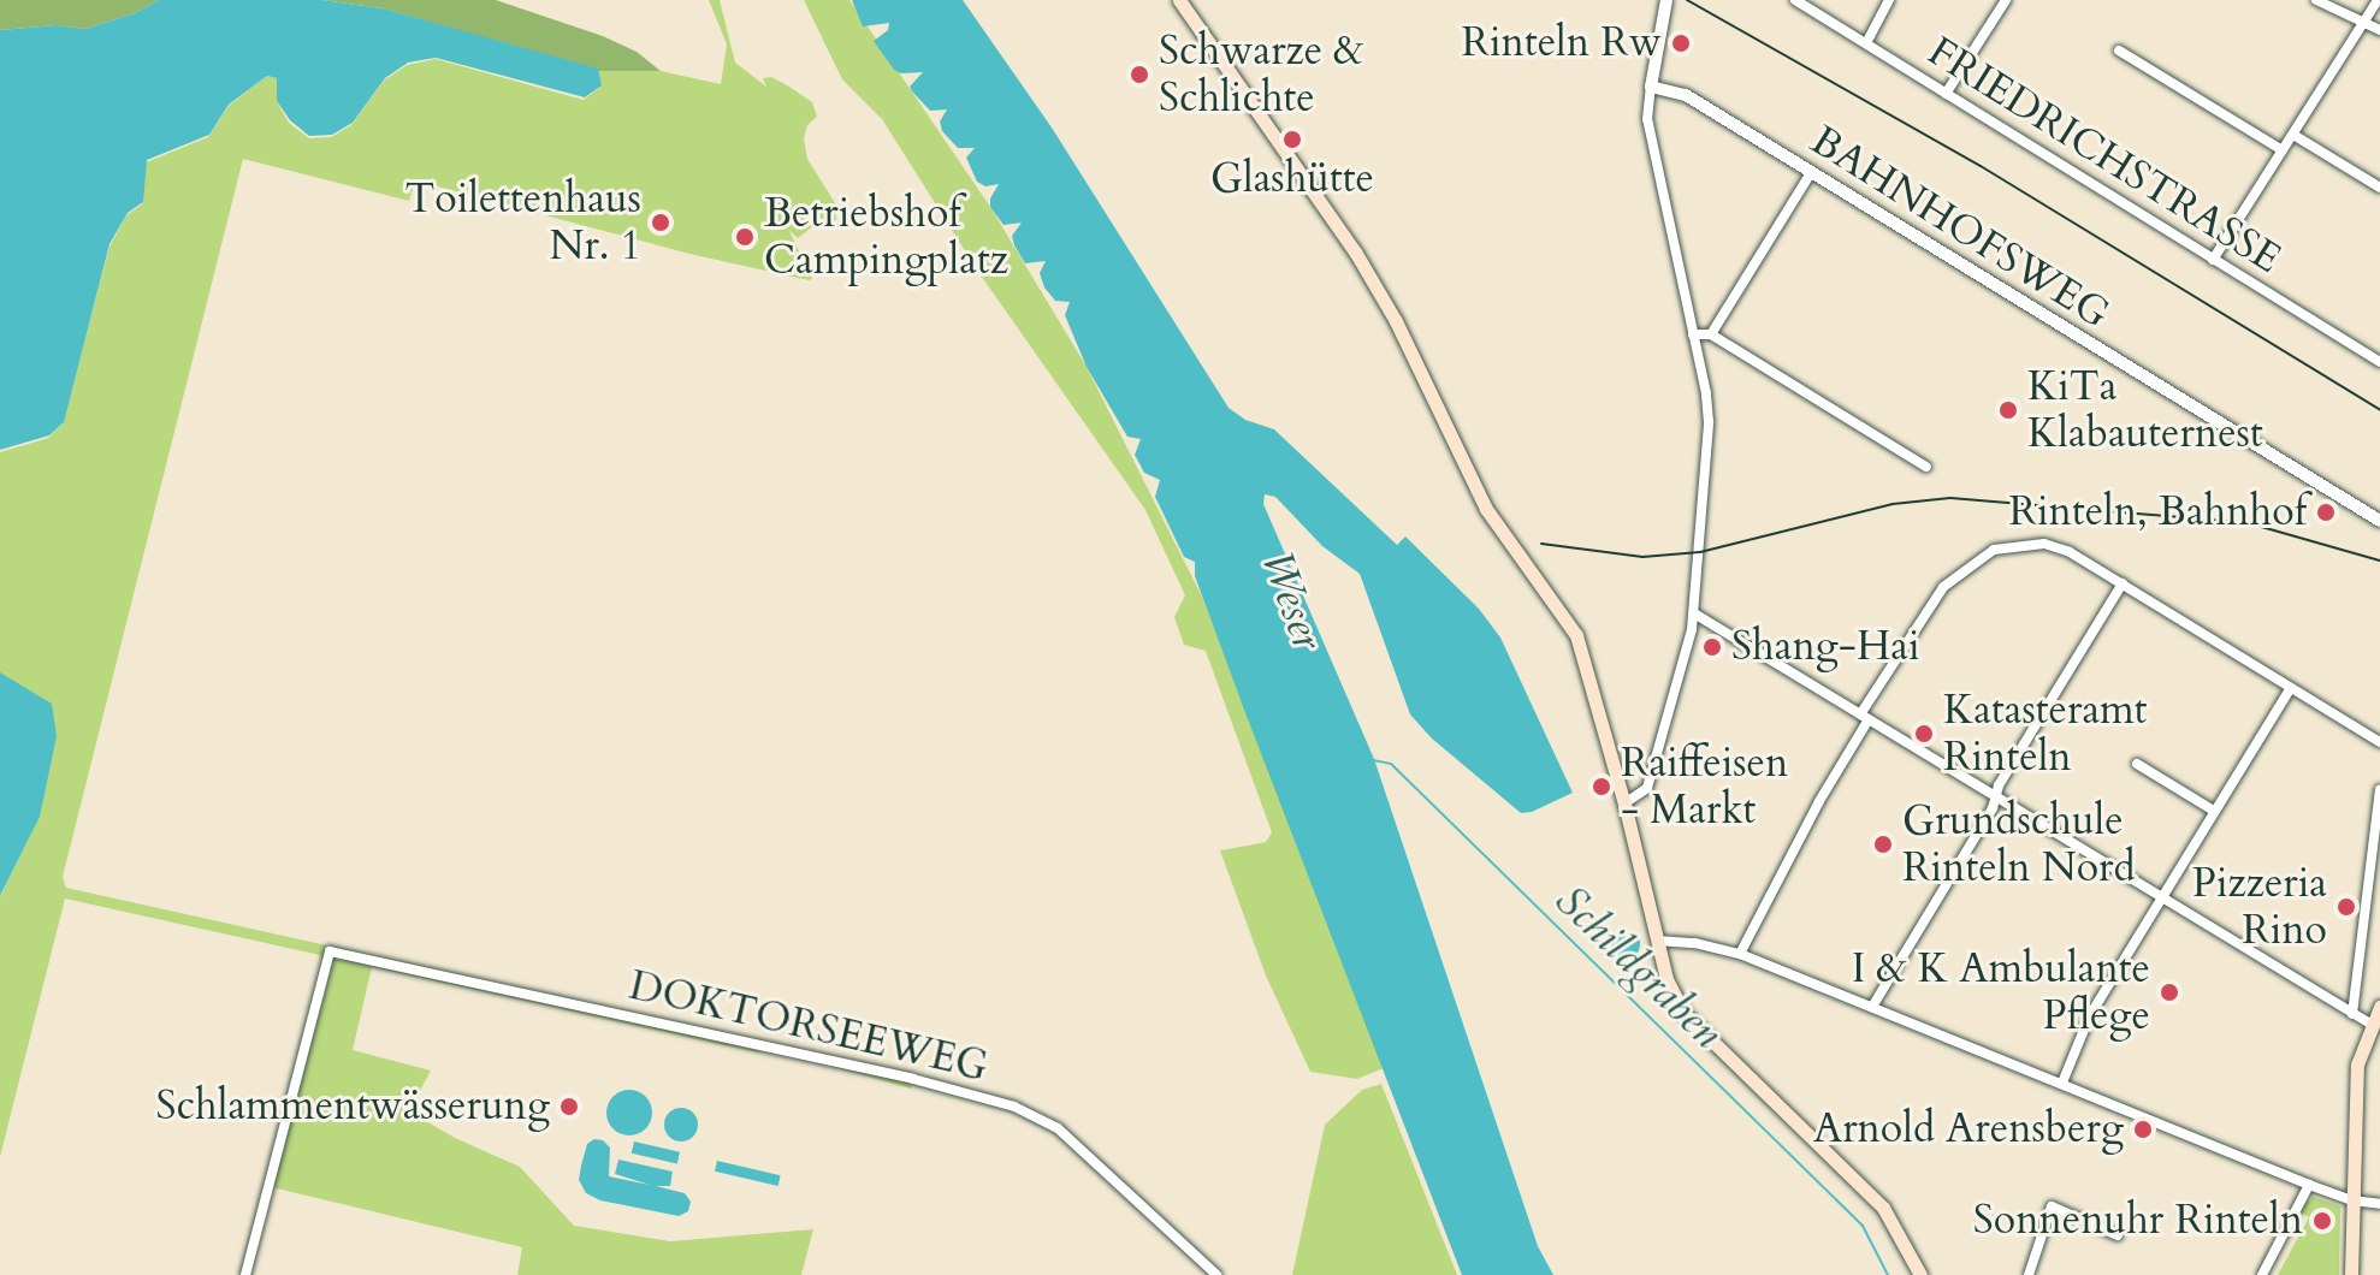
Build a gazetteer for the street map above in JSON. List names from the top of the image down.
{
  "streets": {
    "street": ["FRIEDRICHSTRASSE", "BAHNHOFSWEG", "DOKTORSEEWEG"]
  },
  "water": ["Weser", "Schildgraben"],
  "places": [
    "Rinteln Rw",
    "Schwarze & Schlichte",
    "Glashütte",
    "Toilettenhaus Nr. 1",
    "Betriebshof Campingplatz",
    "KiTa Klabauternest",
    "Rinteln, Bahnhof",
    "Shang-Hai",
    "Katasteramt Rinteln",
    "Raiffeisen - Markt",
    "Grundschule Rinteln Nord",
    "Pizzeria Rino",
    "I & K Ambulante Pflege",
    "Schlammentwässerung",
    "Arnold Arensberg",
    "Sonnenuhr Rinteln"
  ]
}
